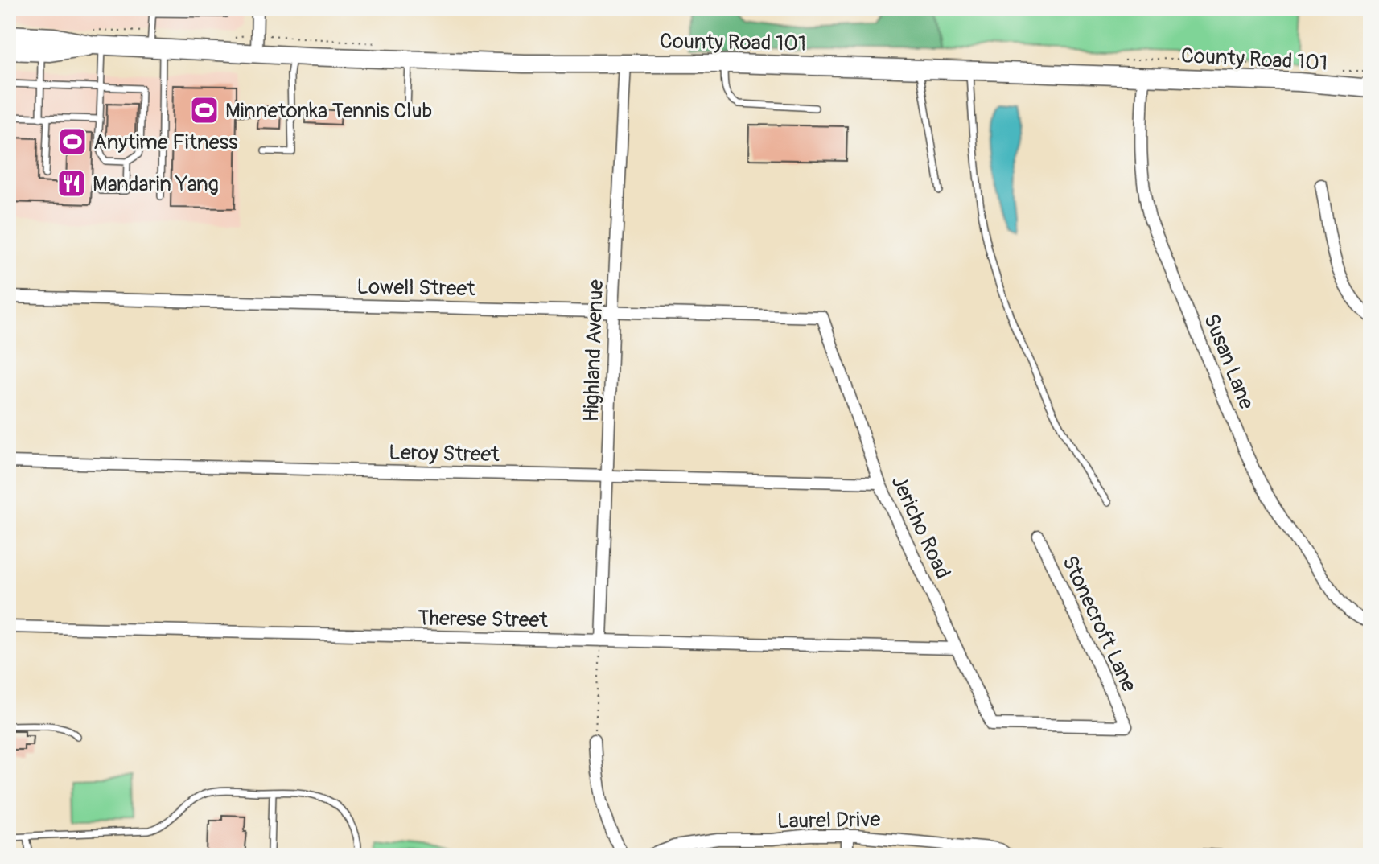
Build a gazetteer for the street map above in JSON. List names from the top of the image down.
{
  "streets": {
    "main road": ["County Road 101"],
    "street": [
      "Lowell Street",
      "Highland Avenue",
      "Susan Lane",
      "Leroy Street",
      "Jericho Road",
      "Therese Street",
      "Stonecroft Lane",
      "Laurel Drive"
    ]
  },
  "crossings": [
    ["County Road 101", "Highland Avenue"],
    ["County Road 101", "Susan Lane"],
    ["Lowell Street", "Highland Avenue"],
    ["Lowell Street", "Jericho Road"],
    ["Highland Avenue", "Leroy Street"],
    ["Highland Avenue", "Therese Street"],
    ["Leroy Street", "Jericho Road"],
    ["Jericho Road", "Therese Street"],
    ["Jericho Road", "Stonecroft Lane"]
  ],
  "places": {
    "sports": ["Minnetonka Tennis Club", "Anytime Fitness"],
    "restaurant": ["Mandarin Yang"]
  }
}
